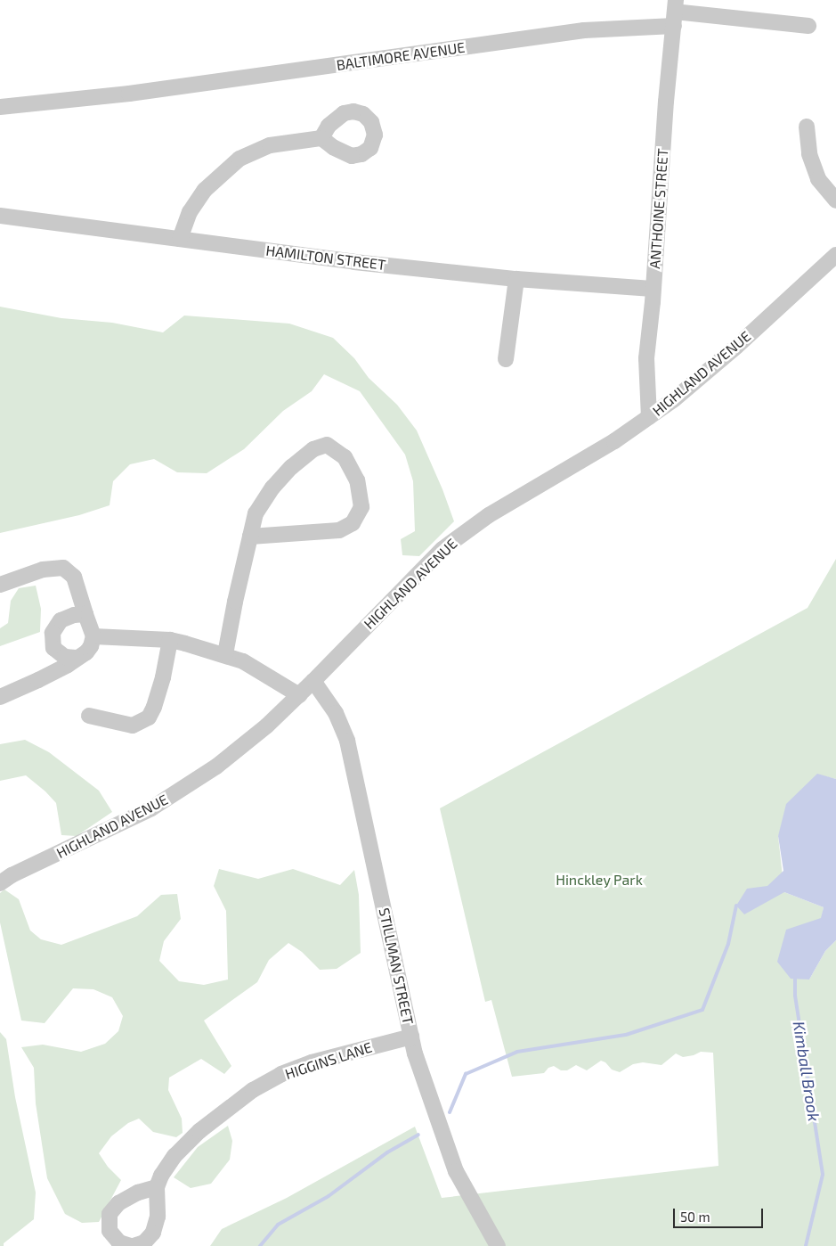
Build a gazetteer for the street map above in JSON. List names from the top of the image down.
{
  "streets": {
    "street": [
      "BALTIMORE AVENUE",
      "ANTHOINE STREET",
      "HAMILTON STREET",
      "HIGHLAND AVENUE",
      "STILLMAN STREET",
      "HIGGINS LANE"
    ]
  },
  "crossings": [
    ["BALTIMORE AVENUE", "ANTHOINE STREET"],
    ["ANTHOINE STREET", "HAMILTON STREET"],
    ["ANTHOINE STREET", "HIGHLAND AVENUE"],
    ["HIGHLAND AVENUE", "STILLMAN STREET"],
    ["STILLMAN STREET", "HIGGINS LANE"]
  ],
  "water": ["Kimball Brook"],
  "parks": ["Hinckley Park"],
  "scale_bar": "50 m"
}
